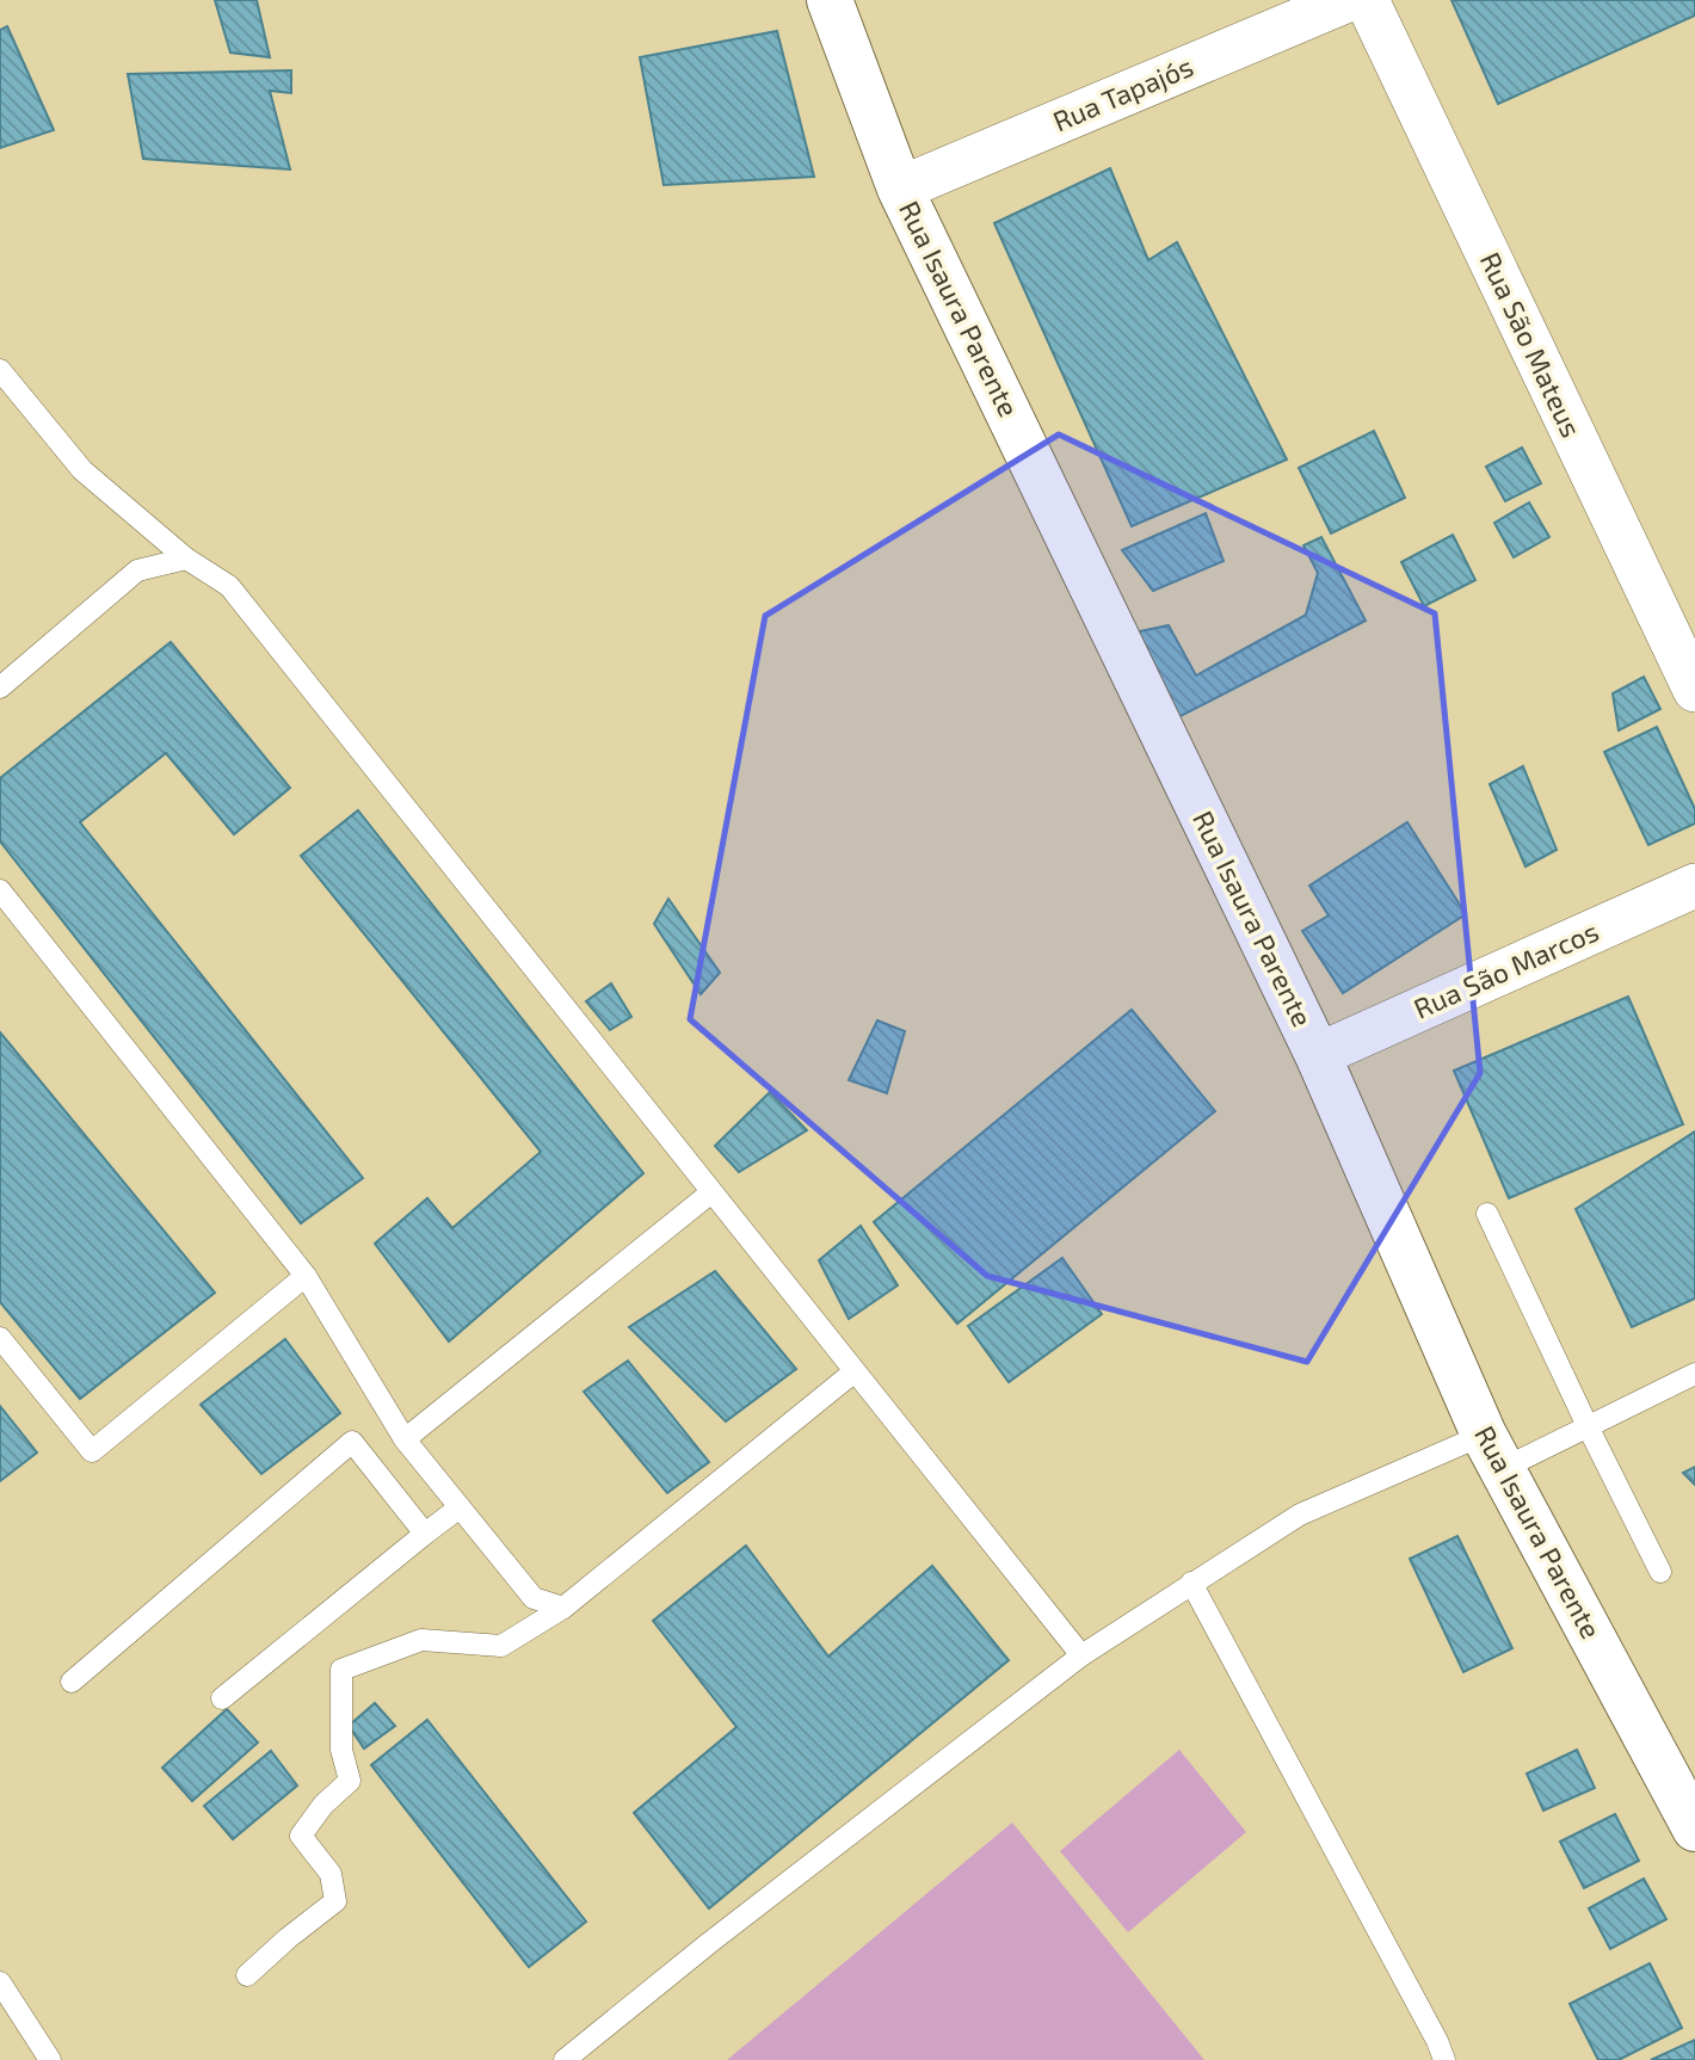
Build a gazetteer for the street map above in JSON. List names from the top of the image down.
{
  "streets": {
    "street": [
      "Rua Tapajós",
      "Rua Isaura Parente",
      "Rua São Mateus",
      "Rua São Marcos"
    ]
  },
  "crossings": [
    ["Rua Tapajós", "Rua Isaura Parente"],
    ["Rua Isaura Parente", "Rua São Marcos"]
  ]
}
